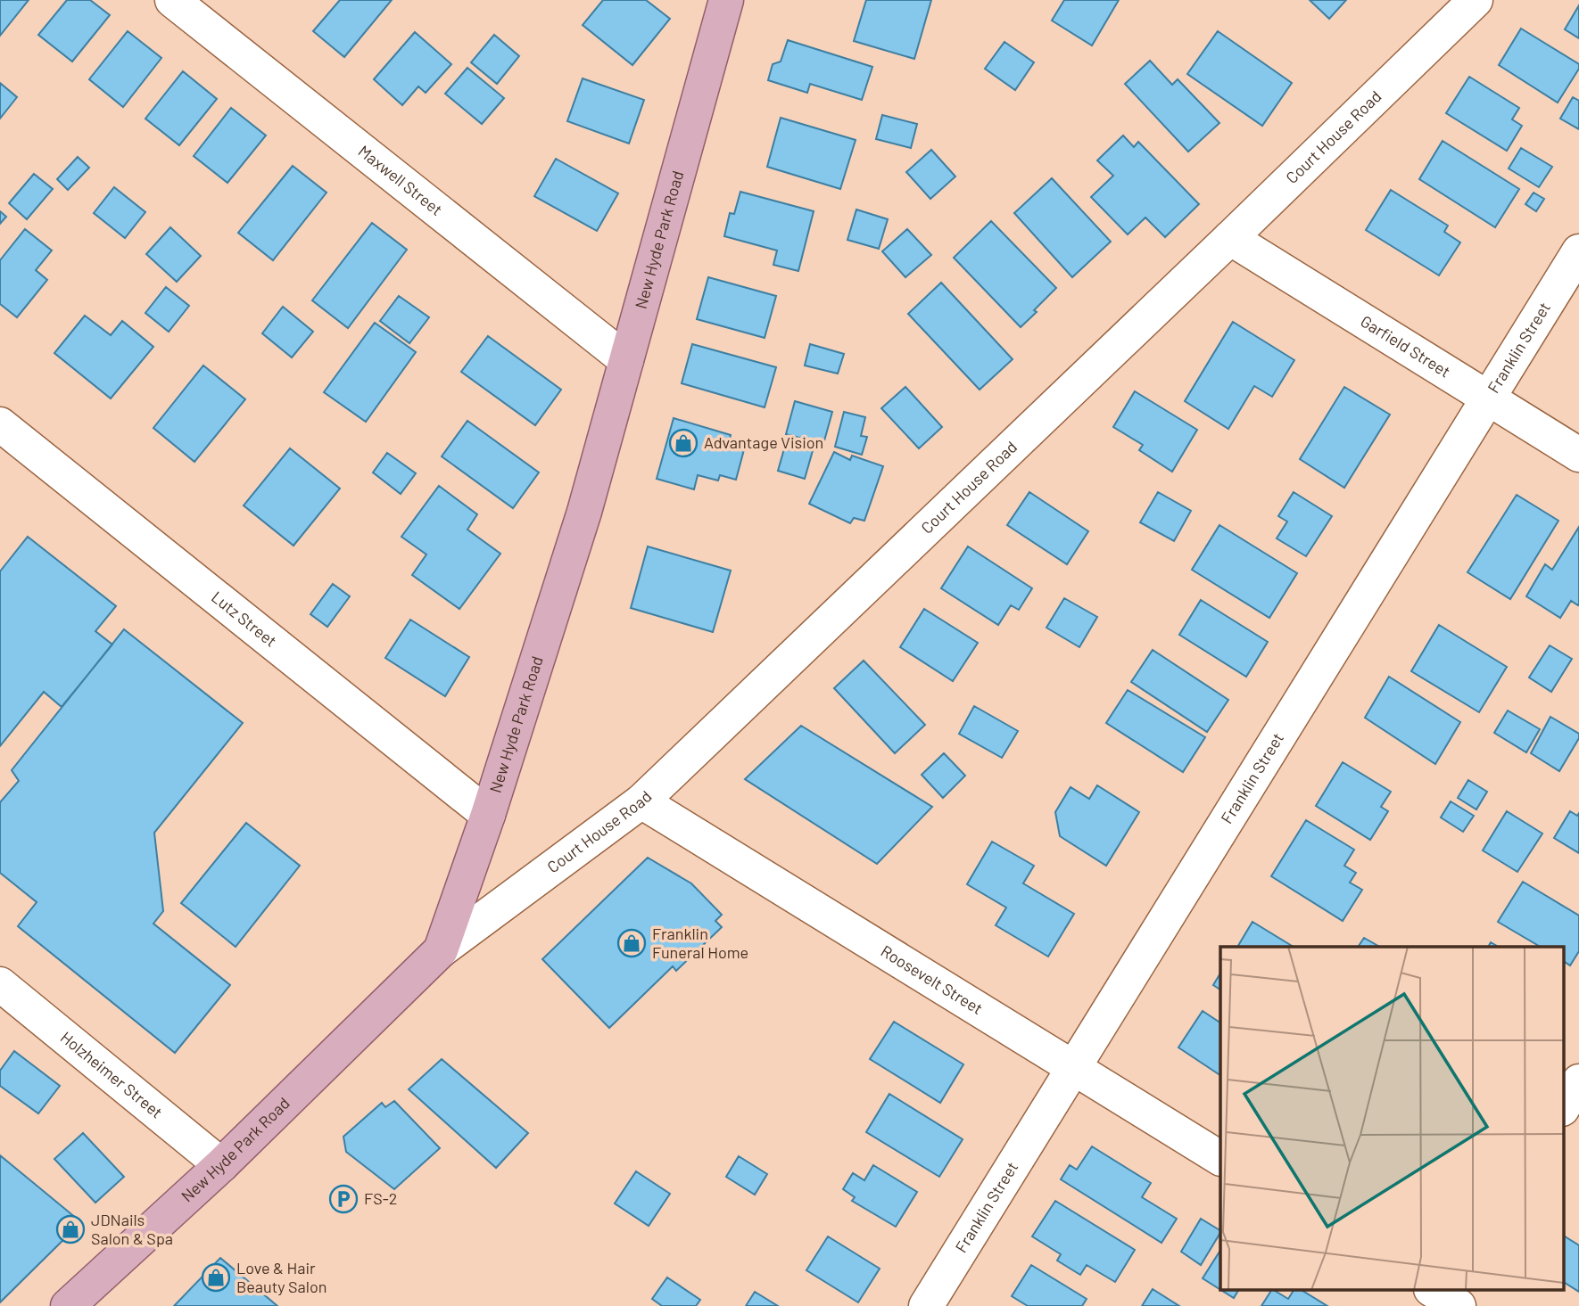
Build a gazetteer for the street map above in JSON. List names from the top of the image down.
{
  "streets": {
    "main road": ["New Hyde Park Road"],
    "street": [
      "Court House Road",
      "Maxwell Street",
      "Garfield Street",
      "Franklin Street",
      "Lutz Street",
      "Roosevelt Street",
      "Holzheimer Street"
    ]
  },
  "crossings": [
    ["Court House Road", "New Hyde Park Road"],
    ["Court House Road", "Garfield Street"],
    ["Court House Road", "Roosevelt Street"],
    ["Maxwell Street", "New Hyde Park Road"],
    ["New Hyde Park Road", "Lutz Street"],
    ["New Hyde Park Road", "Holzheimer Street"],
    ["Garfield Street", "Franklin Street"],
    ["Franklin Street", "Roosevelt Street"]
  ],
  "places": {
    "shop": [
      "Advantage Vision",
      "Franklin Funeral Home",
      "JDNails Salon & Spa",
      "Love & Hair Beauty Salon"
    ],
    "parking": ["FS-2"]
  }
}
